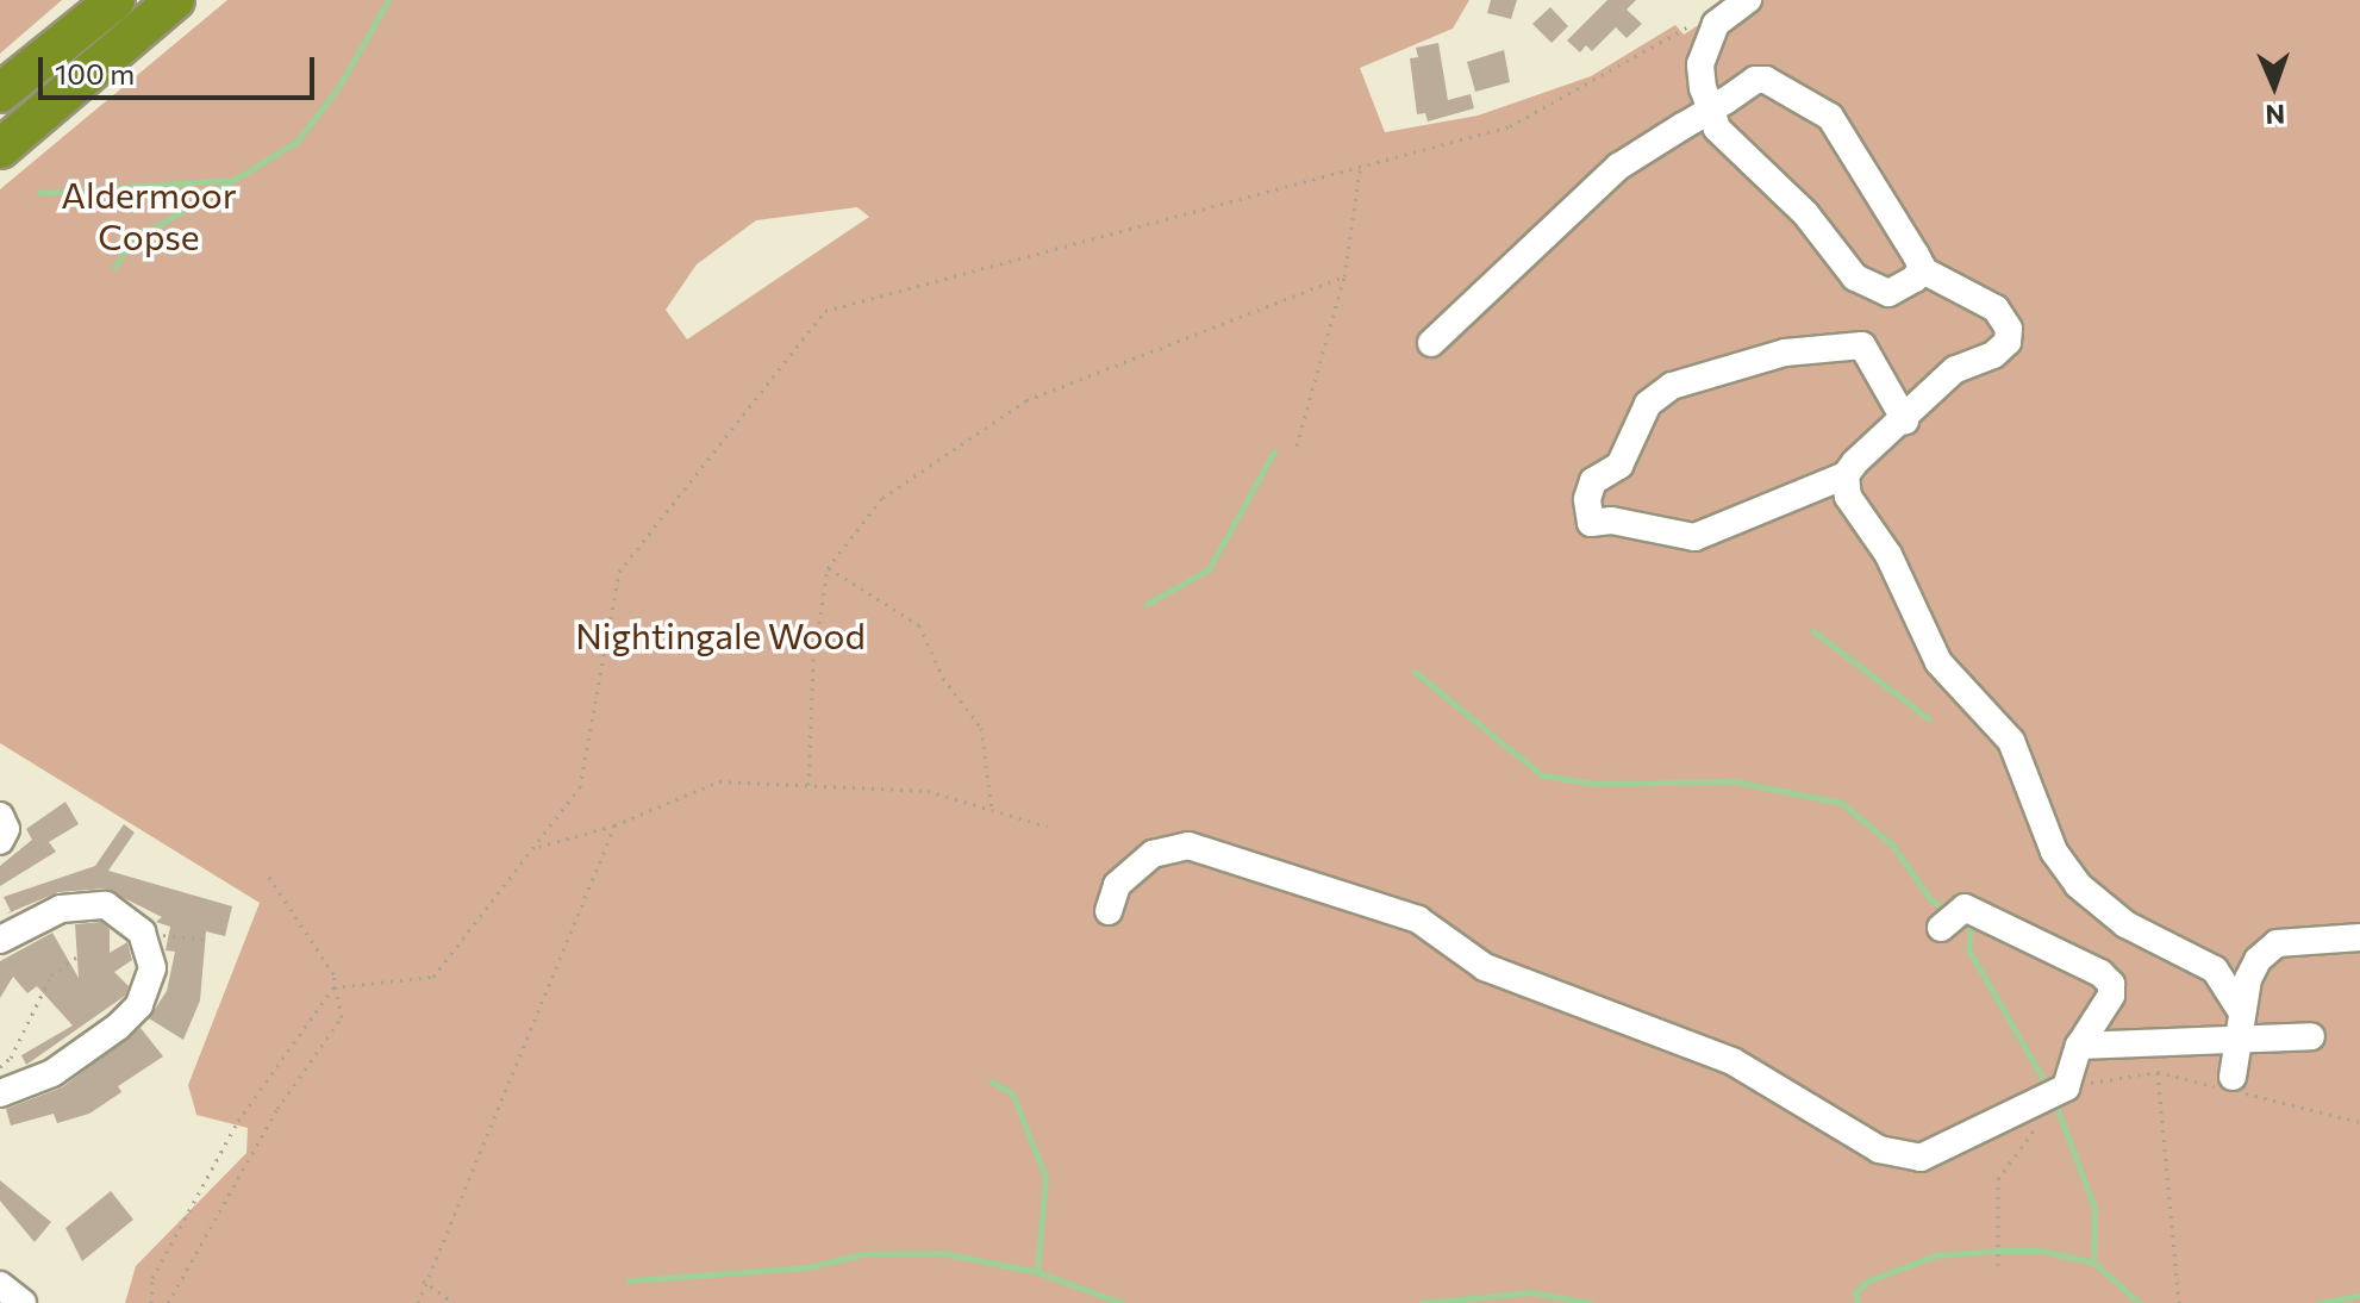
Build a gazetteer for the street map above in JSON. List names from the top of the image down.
{
  "parks": ["Aldermoor Copse", "Nightingale Wood"],
  "scale_bar": "100 m",
  "north": "bottom"
}
